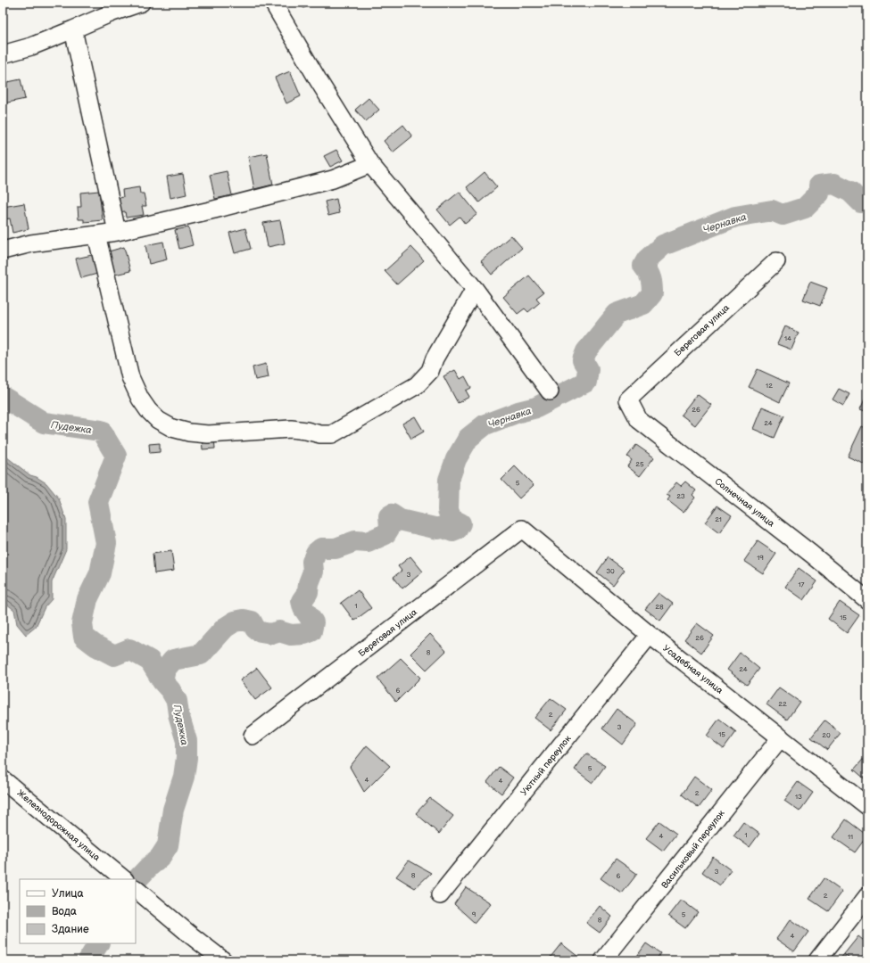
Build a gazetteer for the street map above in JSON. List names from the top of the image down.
{
  "streets": {
    "street": [
      "Береговая улица",
      "Солнечная улица",
      "Усадебная улица",
      "Уютный переулок",
      "Железнодорожная улица",
      "Васильковый переулок"
    ]
  },
  "crossings": [
    ["Береговая улица", "Солнечная улица"],
    ["Береговая улица", "Усадебная улица"],
    ["Усадебная улица", "Уютный переулок"],
    ["Усадебная улица", "Васильковый переулок"]
  ],
  "water": ["Чернавка", "Пудежка"],
  "house_numbers": [
    "14",
    "12",
    "26",
    "24",
    "25",
    "5",
    "23",
    "21",
    "19",
    "30",
    "3",
    "17",
    "1",
    "28",
    "15",
    "26",
    "8",
    "24",
    "6",
    "22",
    "2",
    "3",
    "15",
    "20",
    "5",
    "4",
    "4",
    "2",
    "13",
    "1",
    "4",
    "11",
    "3",
    "8",
    "6",
    "2",
    "9",
    "5",
    "8",
    "4"
  ],
  "legend": ["Улица", "Вода", "Здание"]
}
